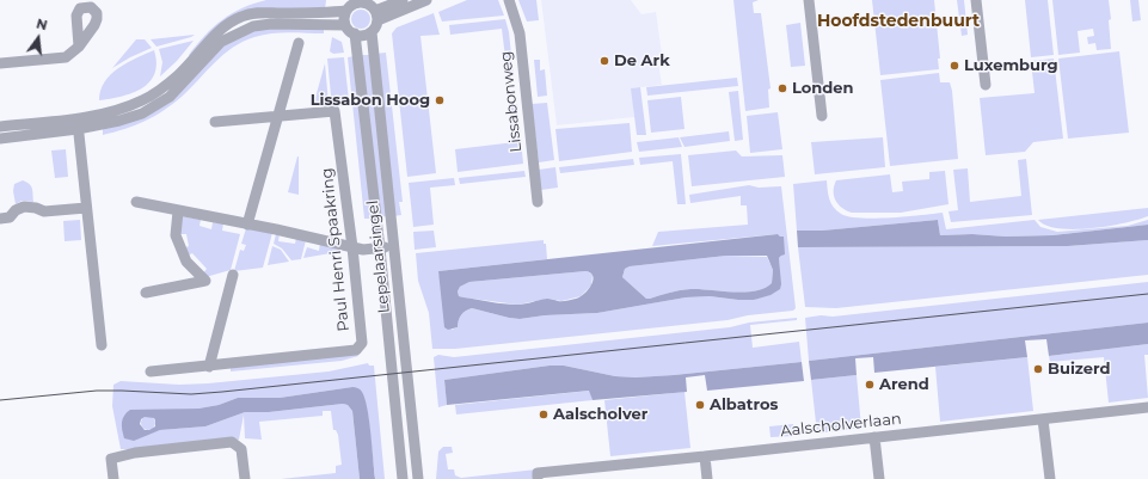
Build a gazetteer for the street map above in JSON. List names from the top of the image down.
{
  "streets": {
    "street": [
      "Lissabonweg",
      "Paul Henri Spaakring",
      "Lepelaarsingel",
      "Aalscholverlaan"
    ]
  },
  "districts": ["Hoofdstedenbuurt"],
  "places": [
    "De Ark",
    "Luxemburg",
    "Londen",
    "Lissabon Hoog",
    "Buizerd",
    "Arend",
    "Albatros",
    "Aalscholver"
  ],
  "north": "top"
}
